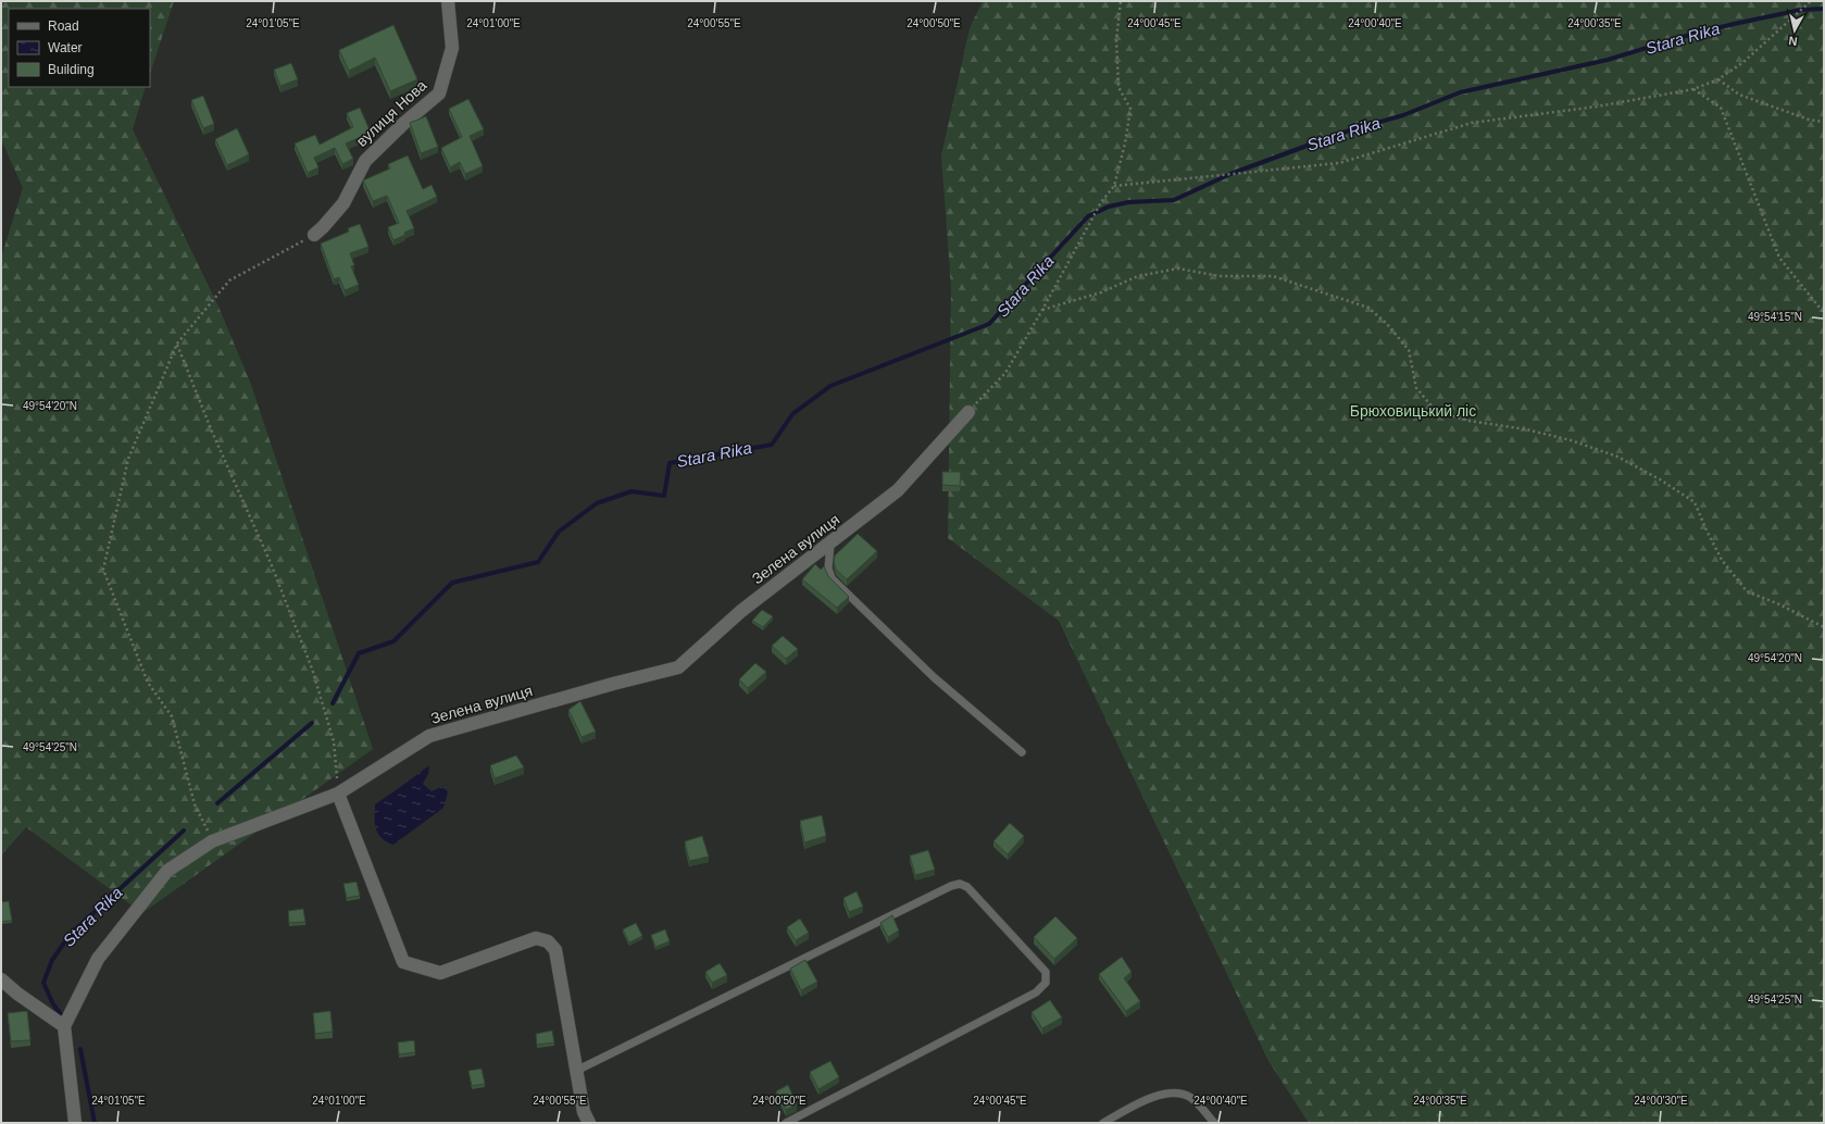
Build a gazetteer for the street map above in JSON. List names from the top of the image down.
{
  "streets": {
    "street": ["вулиця Нова", "Зелена вулиця"]
  },
  "water": ["Stara Rika"],
  "parks": ["Брюховицький ліс"],
  "legend": ["Road", "Water", "Building"],
  "north": "bottom",
  "coordinates": [
    "24°01'05\"E",
    "24°01'00\"E",
    "24°00'55\"E",
    "24°00'50\"E",
    "24°00'45\"E",
    "24°00'40\"E",
    "24°00'35\"E",
    "49°54'15\"N",
    "49°54'20\"N",
    "49°54'25\"N",
    "24°00'30\"E"
  ]
}
